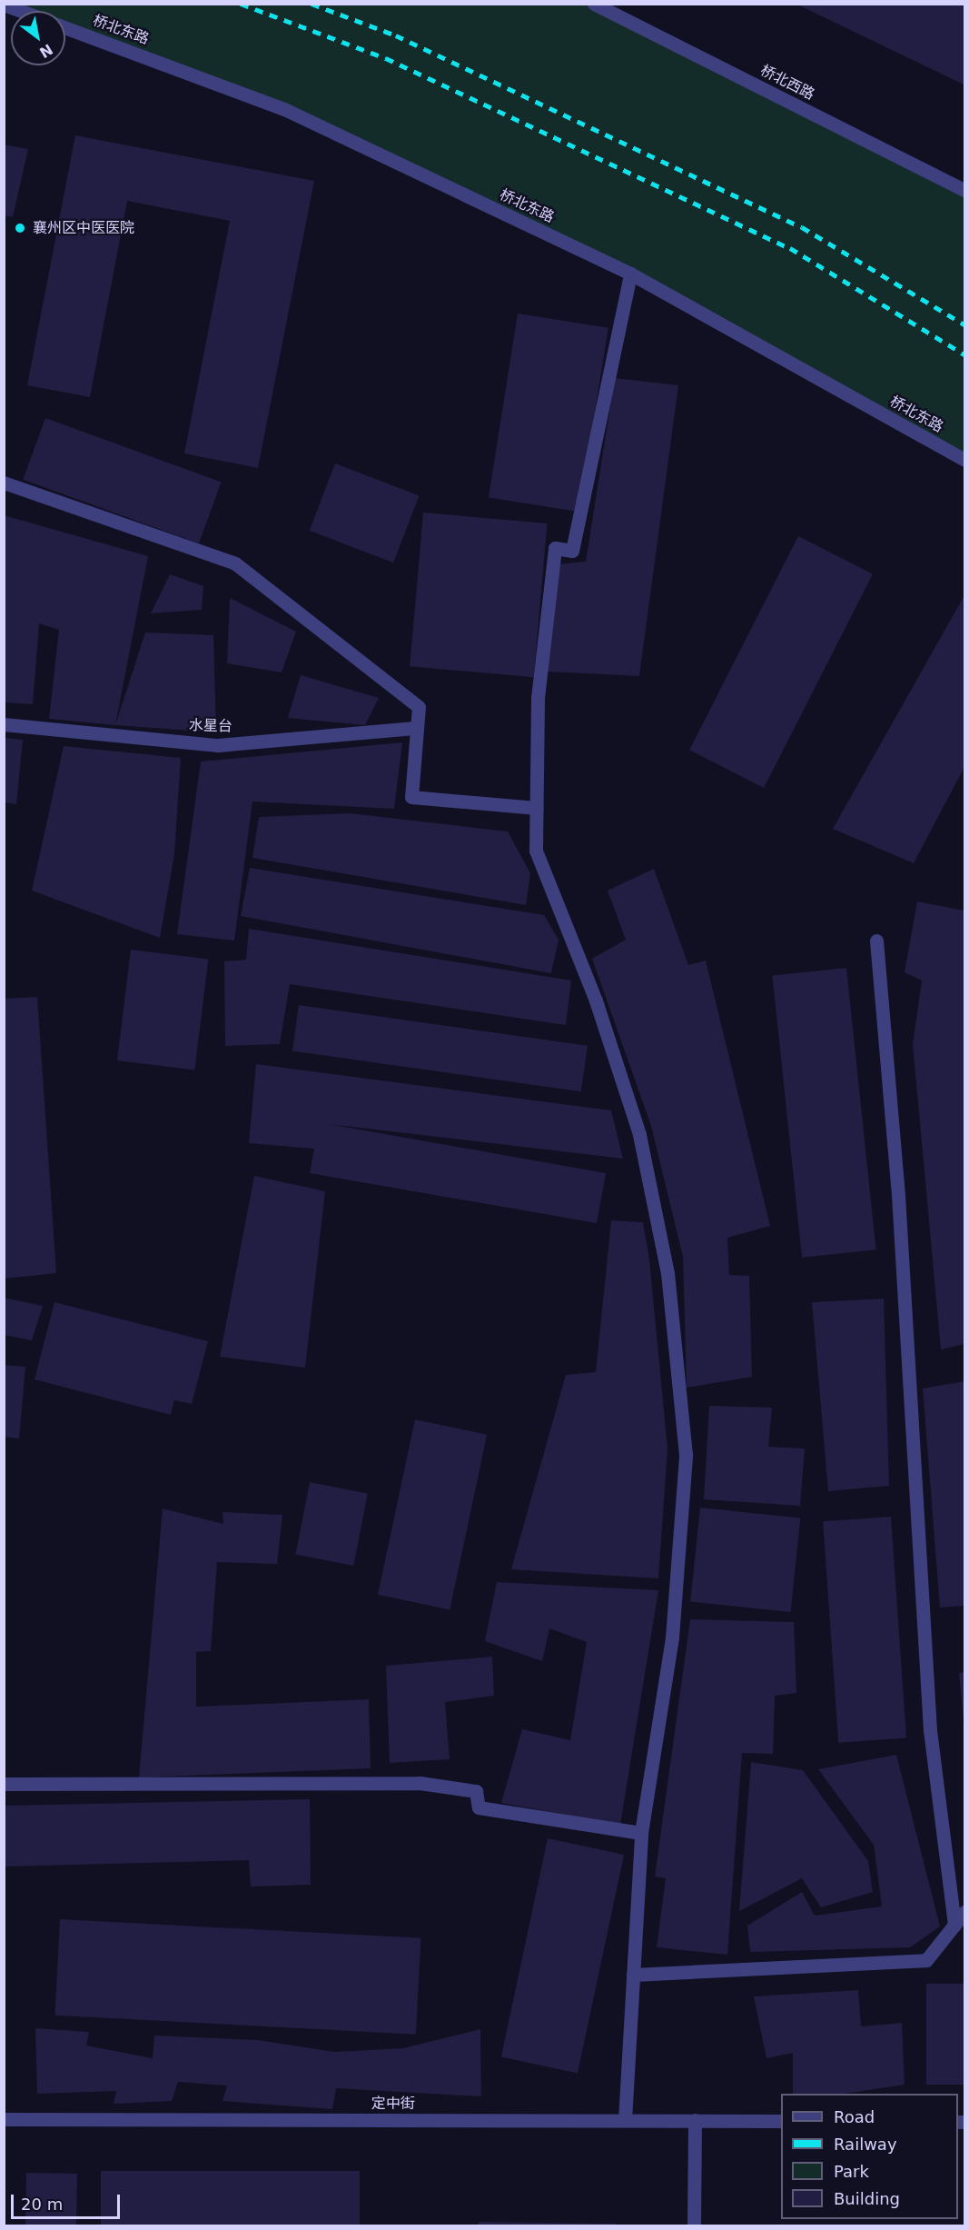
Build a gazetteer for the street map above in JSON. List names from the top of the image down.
{
  "streets": {
    "street": [
      "桥北东路",
      "桥北西路",
      "水星台",
      "定中街"
    ]
  },
  "places": ["襄州区中医医院"],
  "legend": [
    "Road",
    "Railway",
    "Park",
    "Building"
  ],
  "scale_bar": "20 m",
  "north": "bottom right"
}
